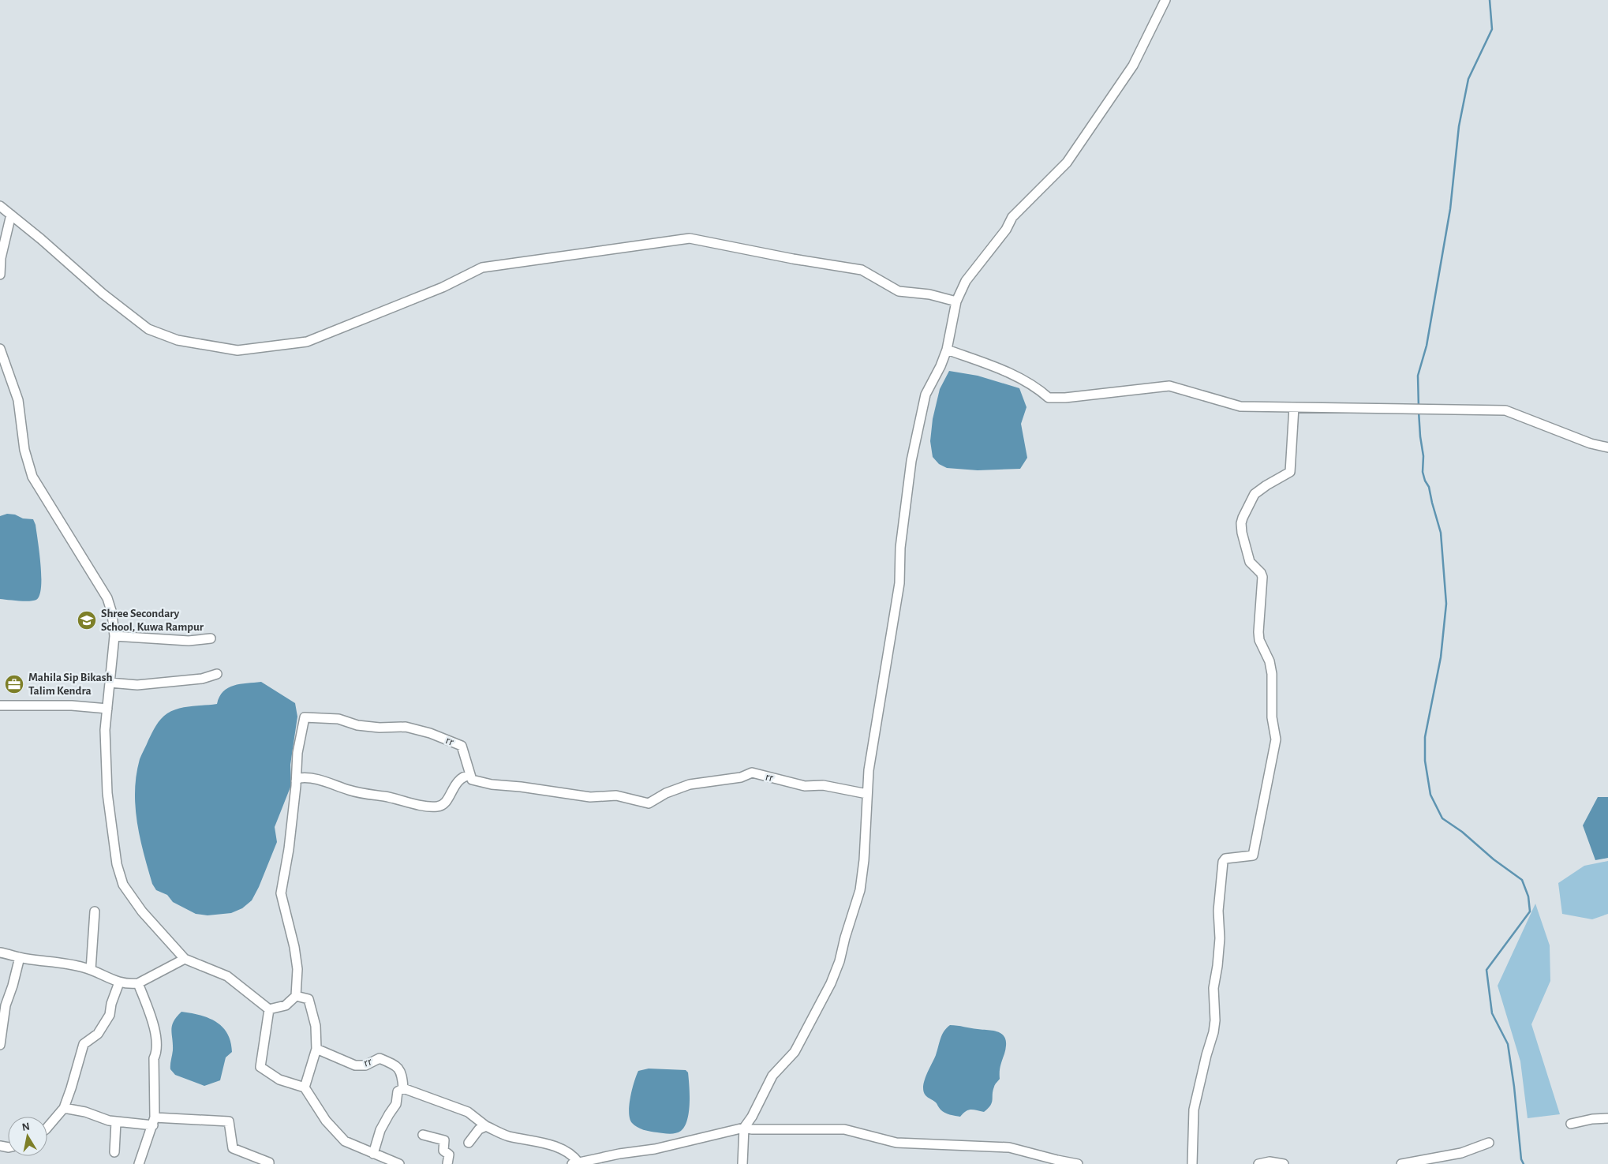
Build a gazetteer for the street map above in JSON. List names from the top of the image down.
{
  "streets": {
    "street": ["rr"]
  },
  "places": {
    "school or university": ["Shree Secondary School, Kuwa Rampur"],
    "office": ["Mahila Sip Bikash Talim Kendra"]
  },
  "north": "top"
}
